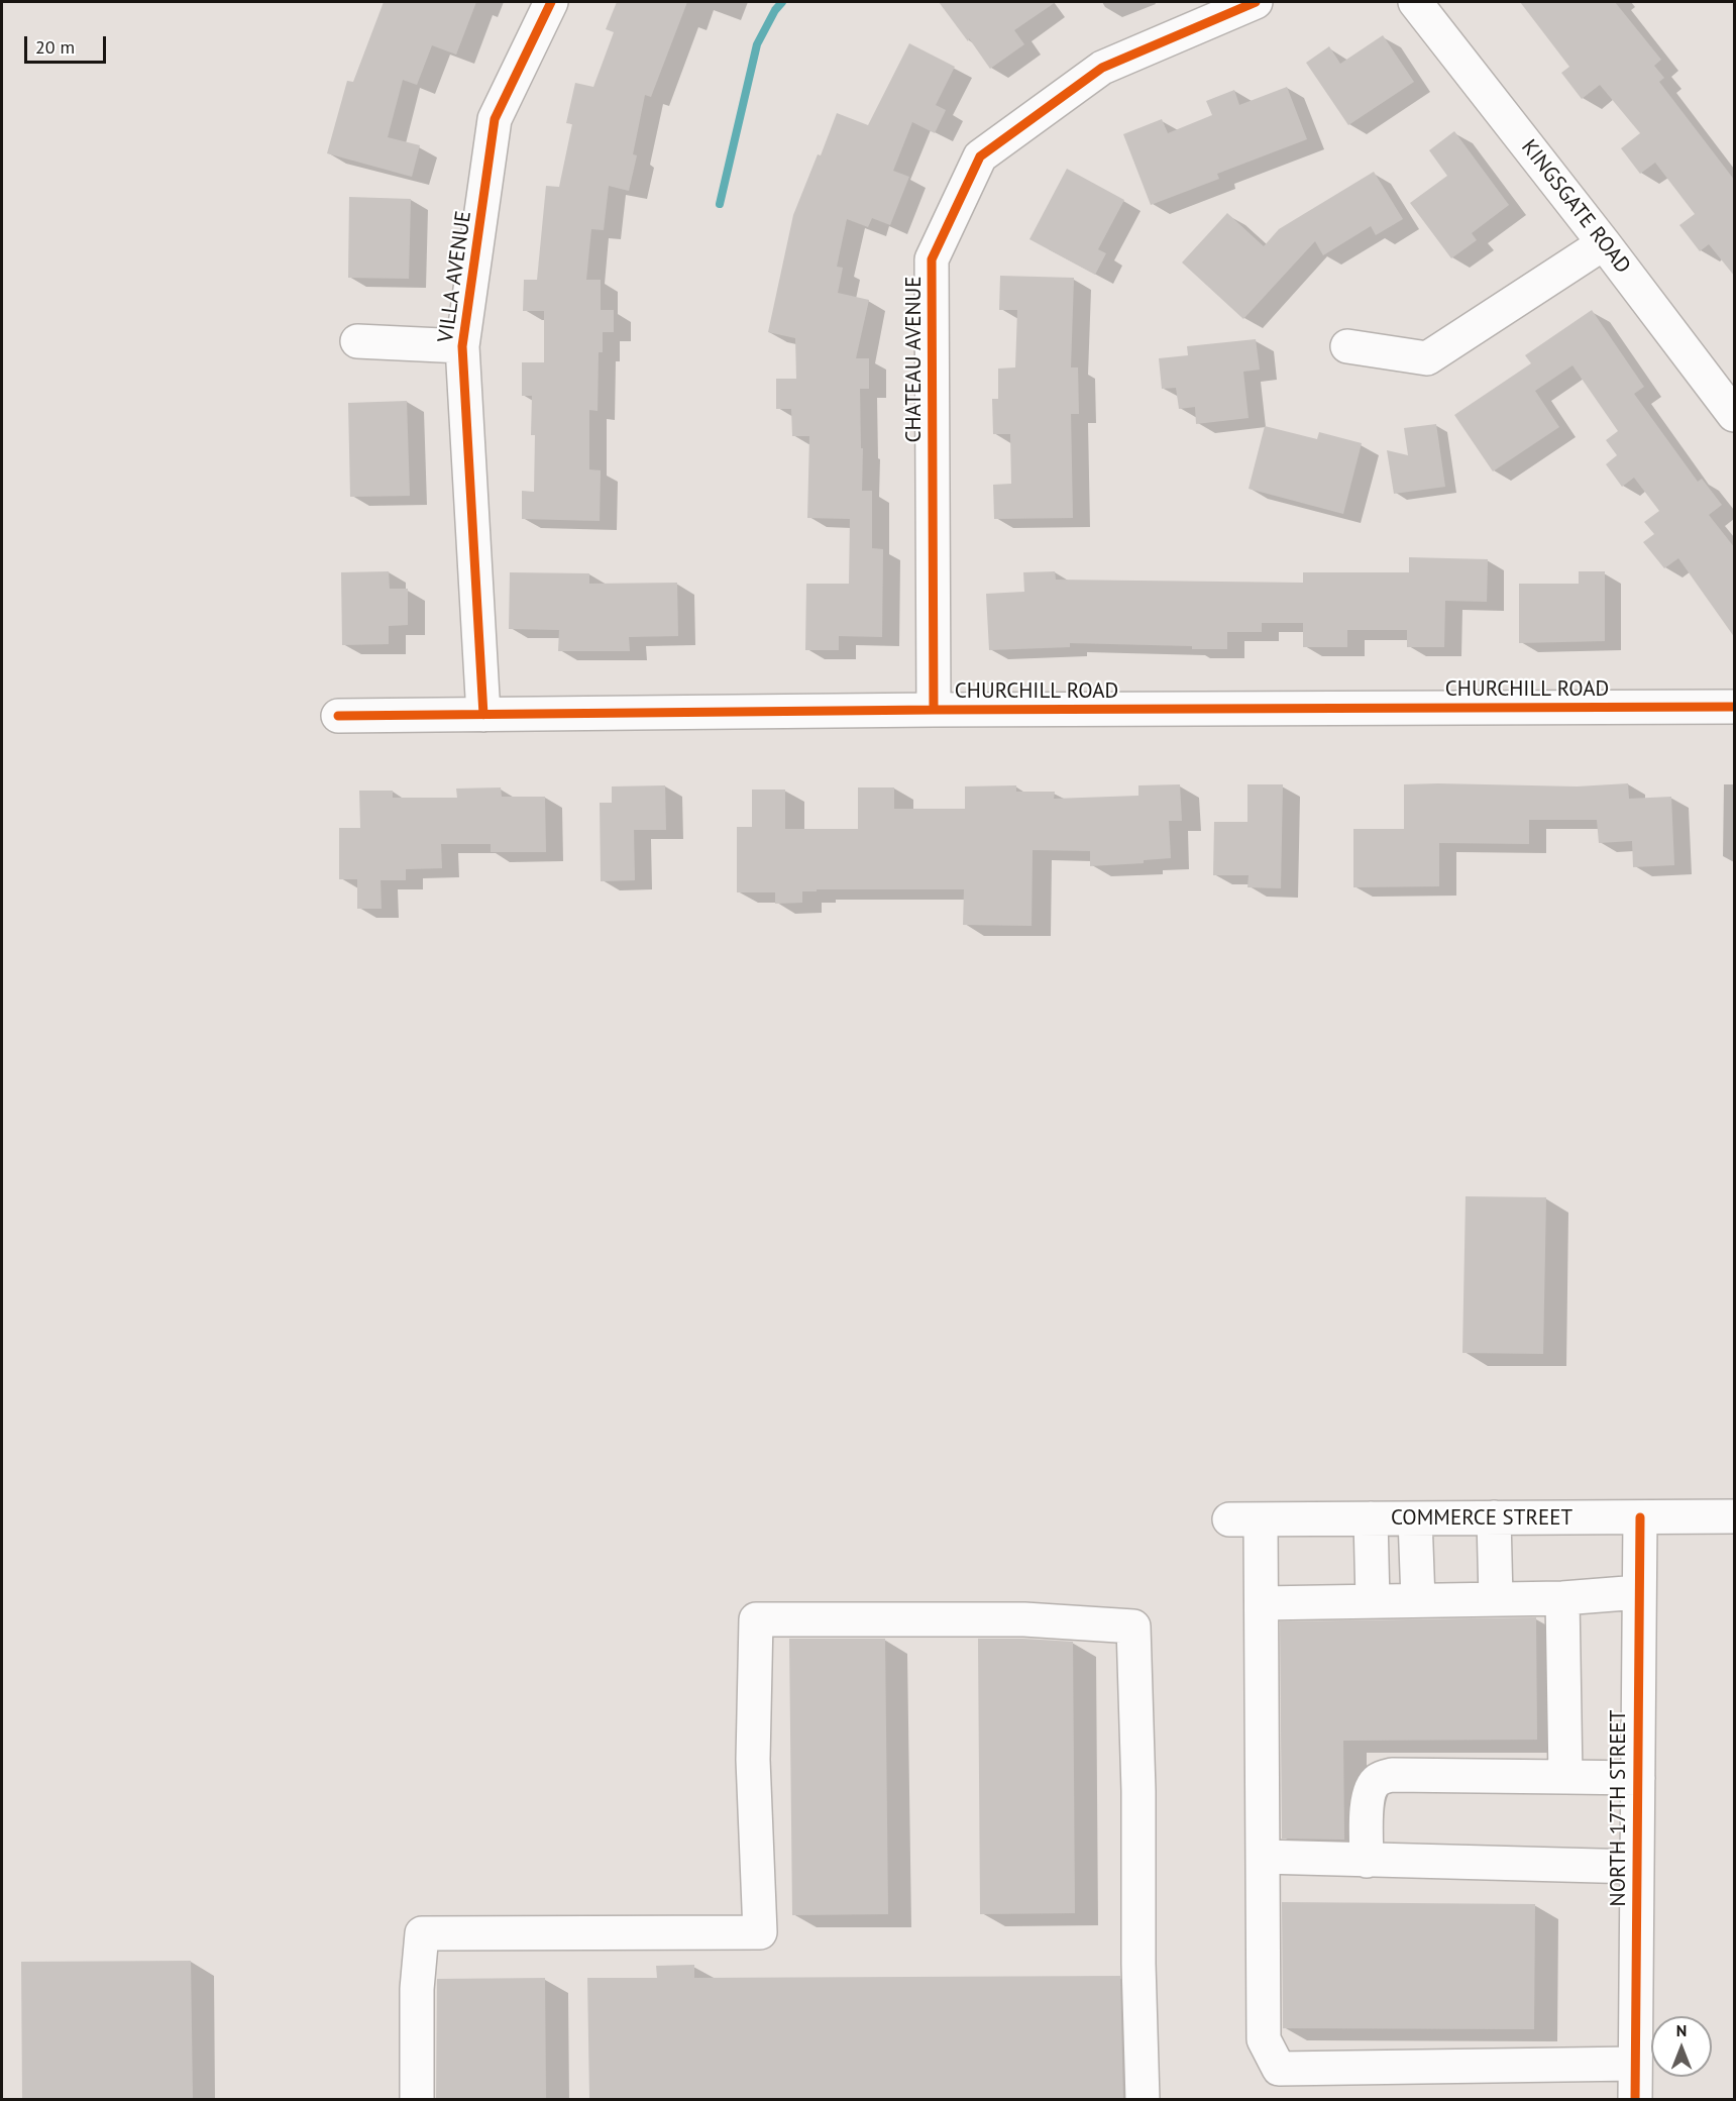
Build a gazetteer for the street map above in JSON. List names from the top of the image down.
{
  "streets": {
    "street": [
      "KINGSGATE ROAD",
      "VILLA AVENUE",
      "CHATEAU AVENUE",
      "CHURCHILL ROAD",
      "COMMERCE STREET",
      "NORTH 17TH STREET"
    ]
  },
  "crossings": [
    ["VILLA AVENUE", "CHURCHILL ROAD"],
    ["CHATEAU AVENUE", "CHURCHILL ROAD"],
    ["COMMERCE STREET", "NORTH 17TH STREET"]
  ],
  "scale_bar": "20 m",
  "north": "top"
}
